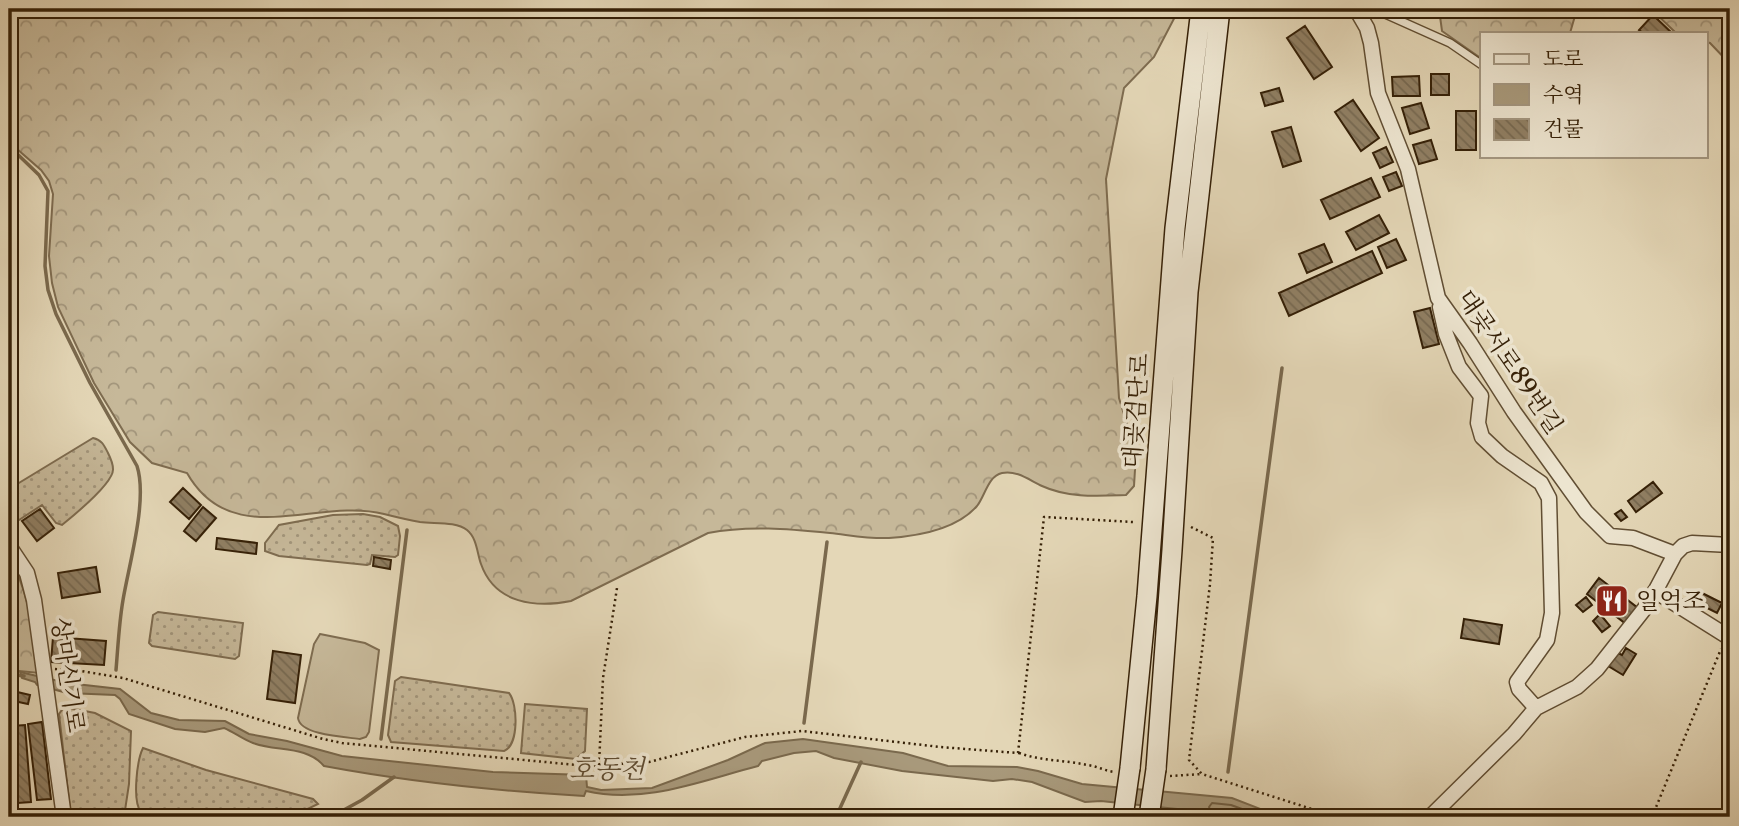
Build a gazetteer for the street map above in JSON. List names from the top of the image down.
{
  "streets": {
    "main road": ["대곶검단로"],
    "street": ["대곶서로89번길", "상마신기로"]
  },
  "water": ["호동천"],
  "places": {
    "restaurant": ["일억조"]
  },
  "legend": ["도로", "수역", "건물"]
}
